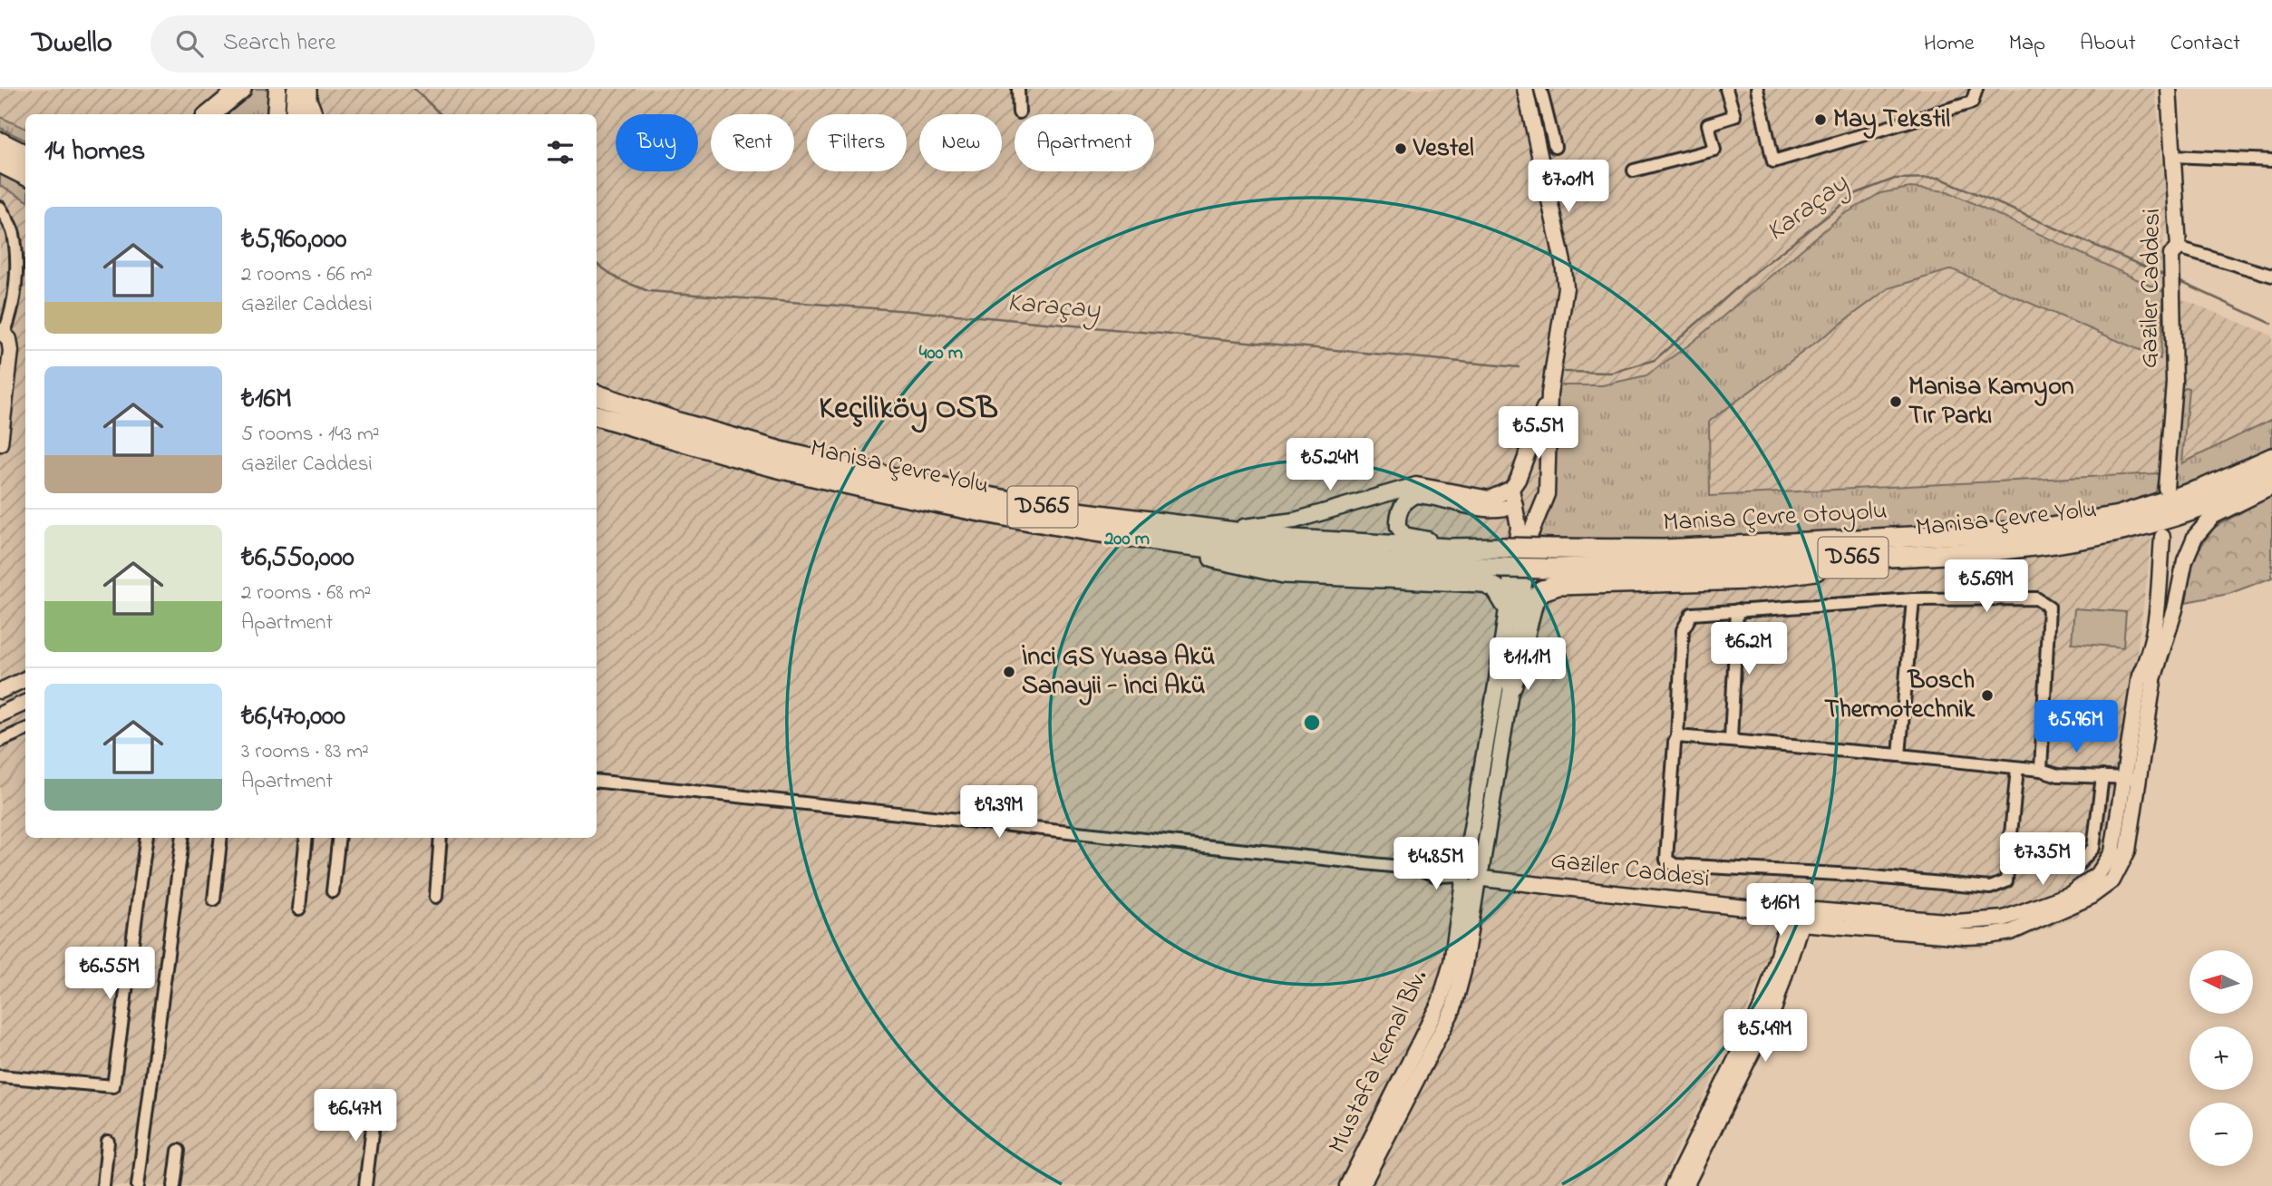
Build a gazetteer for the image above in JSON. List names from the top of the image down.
{
  "streets": {
    "highway": ["Manisa Çevre Yolu", "D565", "Manisa Çevre Otoyolu"],
    "street": ["Gaziler Caddesi", "Mustafa Kemal Blv."]
  },
  "crossings": [
    ["Gaziler Caddesi", "Mustafa Kemal Blv."],
    ["Manisa Çevre Yolu", "Manisa Çevre Otoyolu"]
  ],
  "districts": ["Keçiliköy OSB"],
  "water": ["Karaçay"],
  "places": [
    "May Tekstil",
    "Vestel",
    "Manisa Kamyon Tır Parkı",
    "İnci GS Yuasa Akü Sanayii - İnci Akü",
    "Bosch Thermotechnik"
  ],
  "north": "left",
  "page": {
    "header": "Dwello",
    "search": "Search here",
    "nav": [
      "Home",
      "Map",
      "About",
      "Contact"
    ],
    "chip": [
      "Buy",
      "Rent",
      "Filters",
      "New",
      "Apartment"
    ],
    "heading": "14 homes",
    "price": [
      "₺7.01M",
      "₺5.5M",
      "₺5.24M",
      "₺5.69M",
      "₺6.2M",
      "₺11.1M",
      "₺5.96M",
      "₺9.39M",
      "₺7.35M",
      "₺4.85M",
      "₺16M",
      "₺6.55M",
      "₺5.49M",
      "₺6.47M"
    ],
    "list": [
      {
        "name": "₺5,960,000",
        "note": "2 rooms · 66 m² · Gaziler Caddesi"
      },
      {
        "name": "₺16M",
        "note": "5 rooms · 143 m² · Gaziler Caddesi"
      },
      {
        "name": "₺6,550,000",
        "note": "2 rooms · 68 m² · Apartment"
      },
      {
        "name": "₺6,470,000",
        "note": "3 rooms · 83 m² · Apartment"
      }
    ],
    "map_buttons": ["+", "−"]
  },
  "rings": ["400 m", "200 m"]
}
